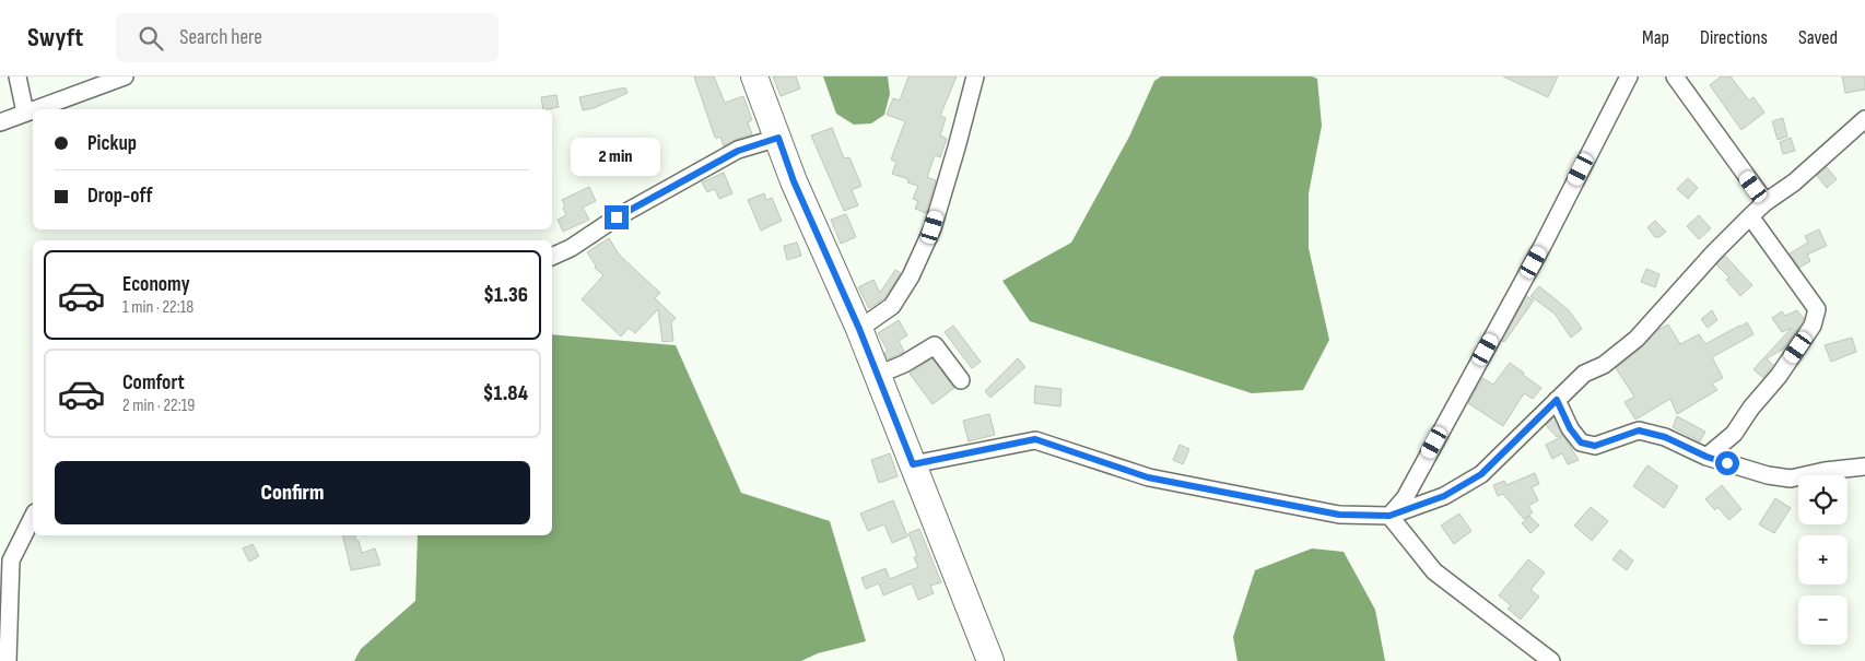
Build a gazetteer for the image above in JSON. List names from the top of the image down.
{
  "page": {
    "header": "Swyft",
    "search": "Search here",
    "nav": ["Map", "Directions", "Saved"],
    "banner": ["Pickup", "Drop-off"],
    "bubble": "2 min",
    "list": [
      {
        "name": "Economy",
        "note": "1 min · 22:18",
        "value": "$1.36"
      },
      {
        "name": "Comfort",
        "note": "2 min · 22:19",
        "value": "$1.84"
      }
    ],
    "buttons": "Confirm",
    "map_buttons": ["+", "−"]
  }
}
